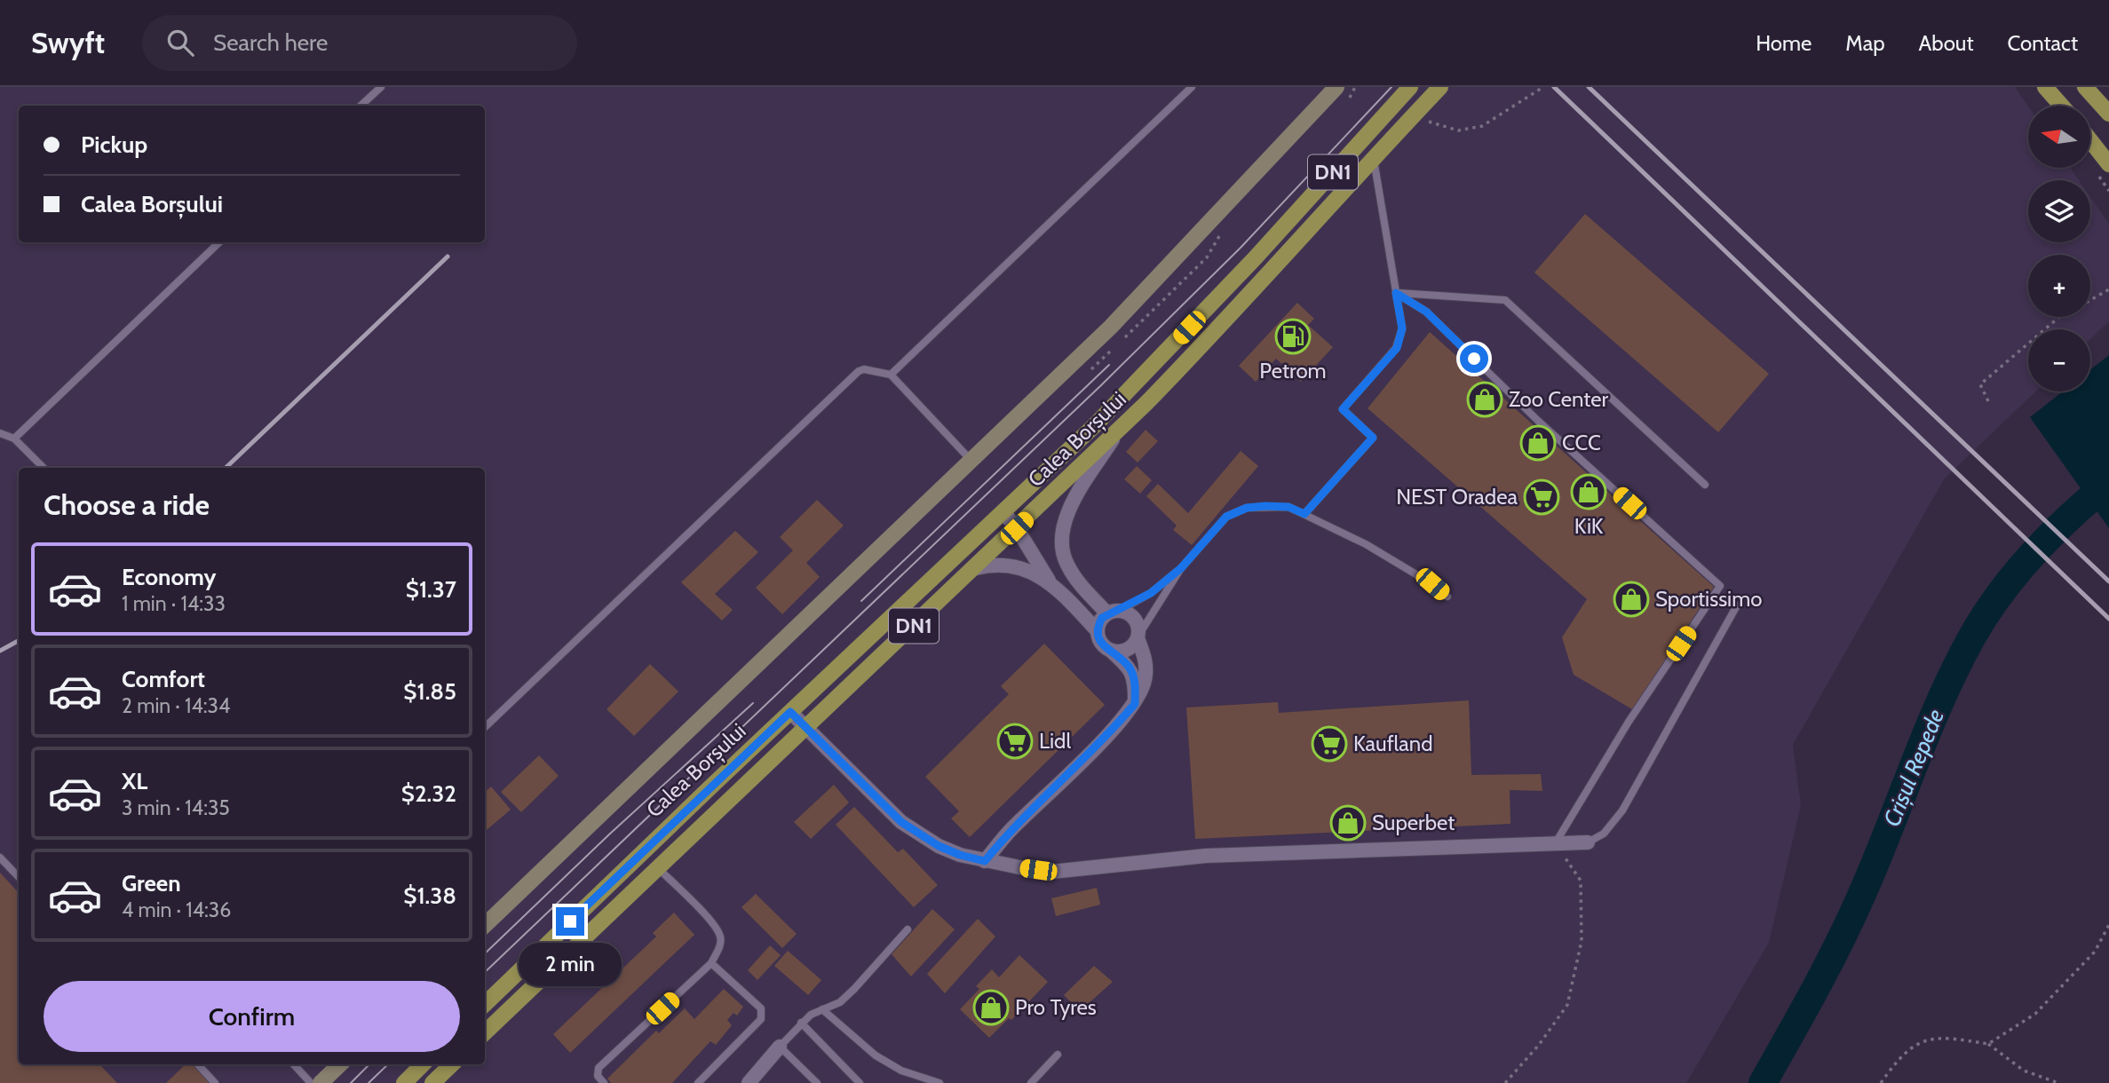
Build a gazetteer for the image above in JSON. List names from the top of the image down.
{
  "streets": {
    "main road": ["DN1", "Calea Borșului"]
  },
  "water": ["Crișul Repede"],
  "places": {
    "fuel station": ["Petrom"],
    "shop": [
      "Zoo Center",
      "CCC",
      "KiK",
      "Sportissimo",
      "Superbet",
      "Pro Tyres"
    ],
    "supermarket": ["NEST Oradea", "Lidl", "Kaufland"]
  },
  "north": "left",
  "page": {
    "header": "Swyft",
    "search": "Search here",
    "nav": [
      "Home",
      "Map",
      "About",
      "Contact"
    ],
    "map_buttons": ["+", "−"],
    "banner": ["Pickup", "Calea Borșului"],
    "heading": "Choose a ride",
    "list": [
      {
        "name": "Economy",
        "note": "1 min · 14:33",
        "value": "$1.37"
      },
      {
        "name": "Comfort",
        "note": "2 min · 14:34",
        "value": "$1.85"
      },
      {
        "name": "XL",
        "note": "3 min · 14:35",
        "value": "$2.32"
      },
      {
        "name": "Green",
        "note": "4 min · 14:36",
        "value": "$1.38"
      }
    ],
    "bubble": "2 min",
    "buttons": "Confirm"
  }
}
